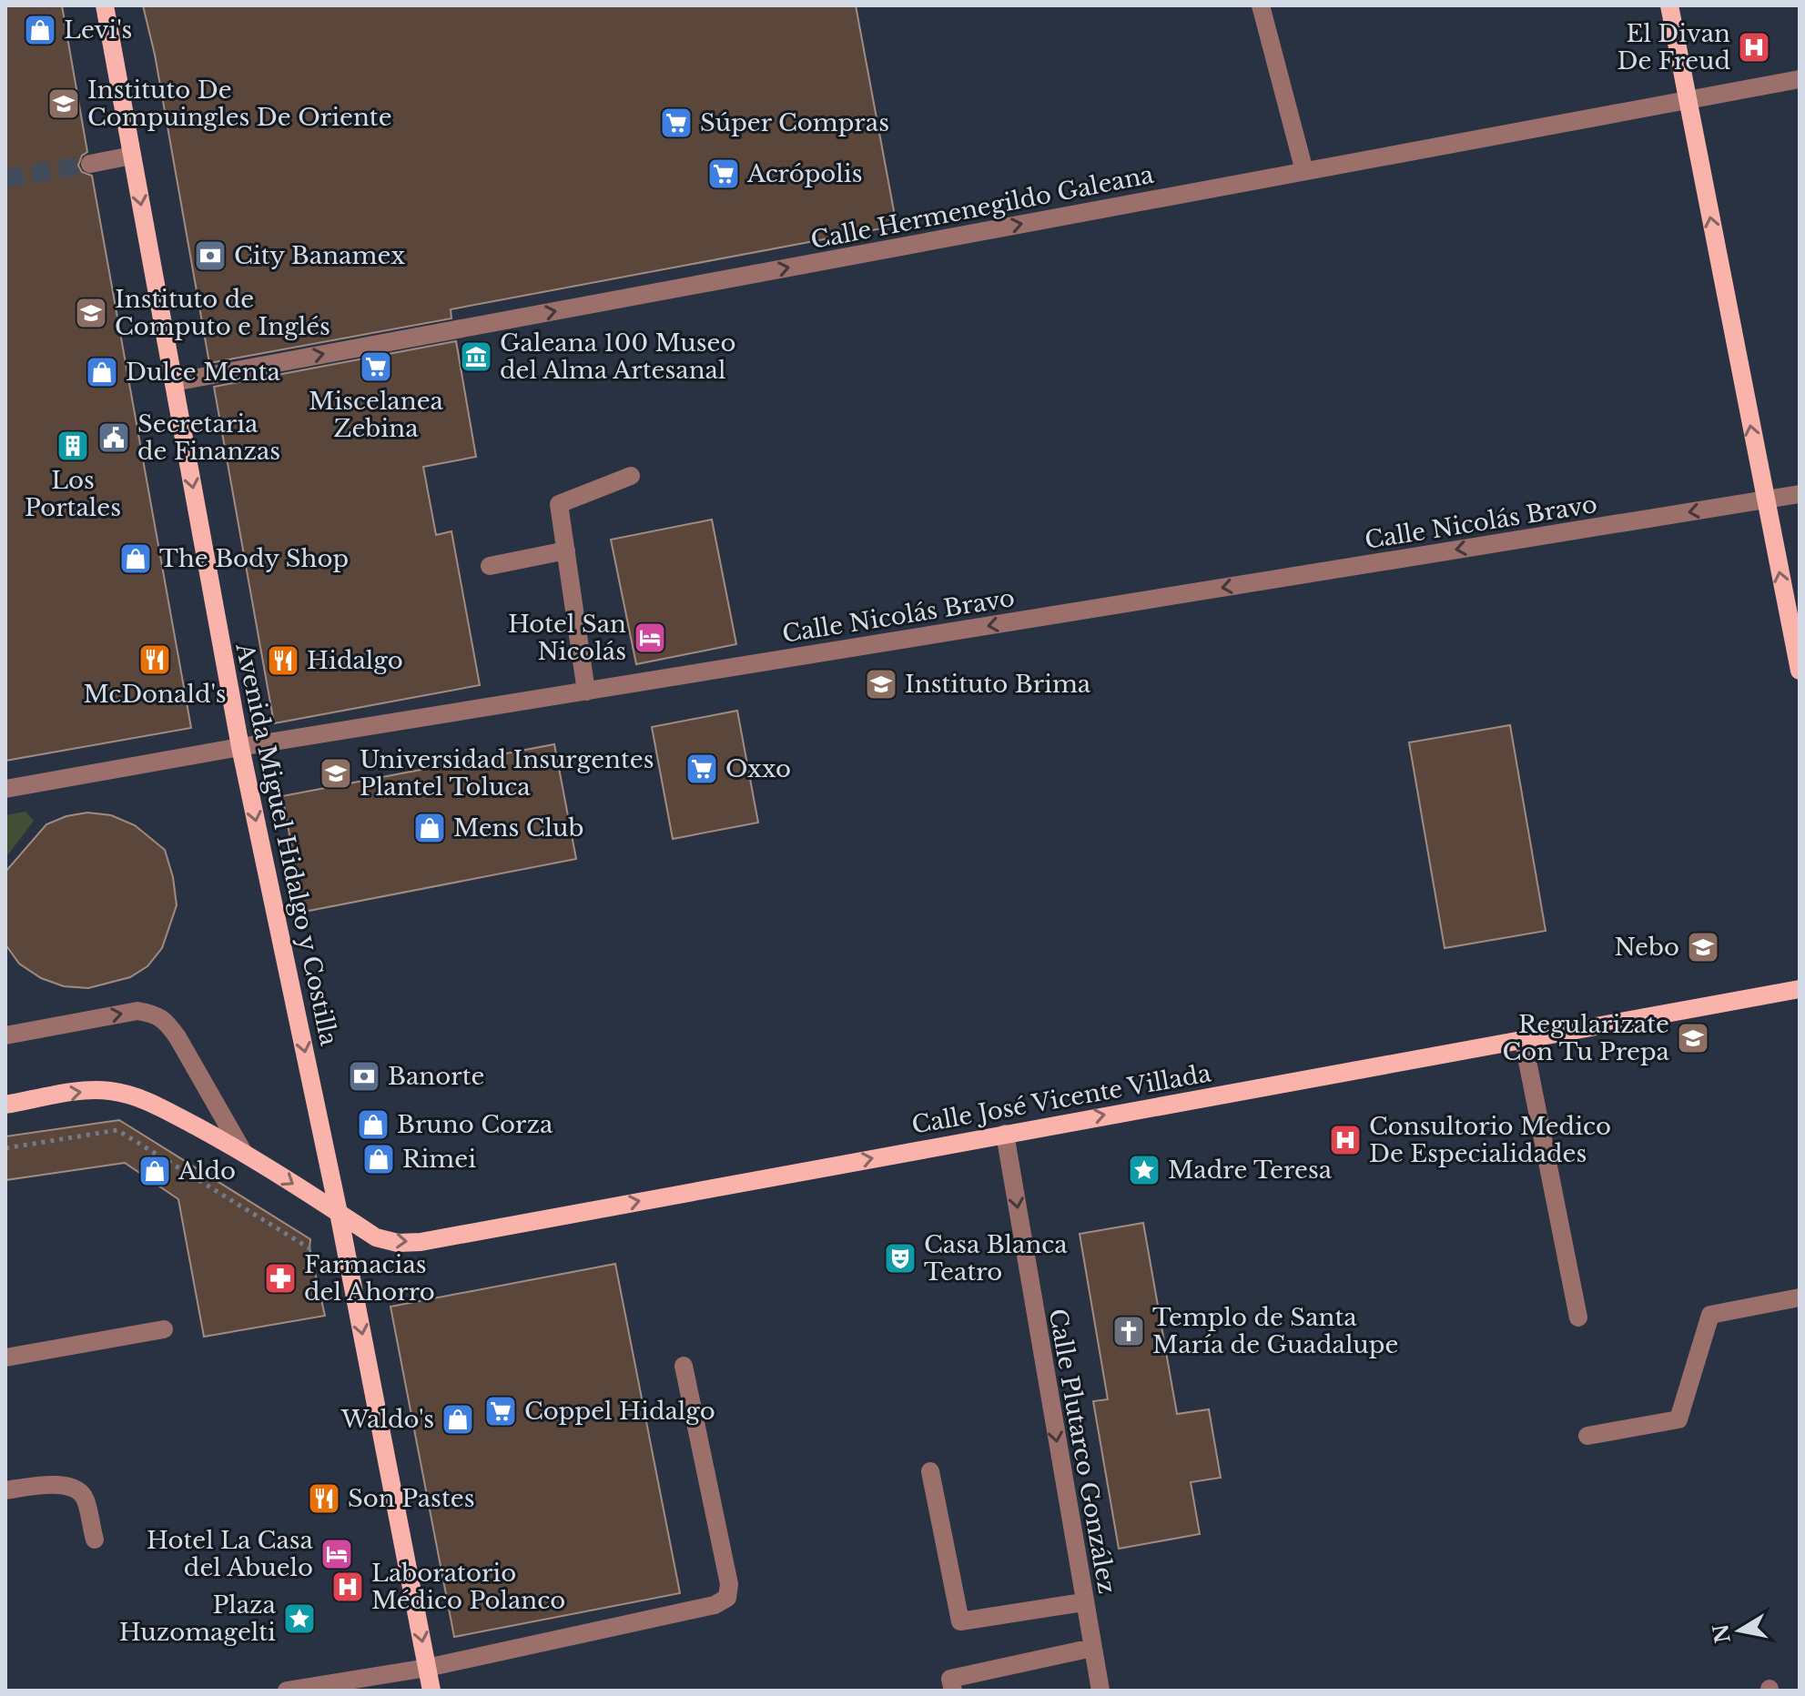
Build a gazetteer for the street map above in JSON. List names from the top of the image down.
{
  "streets": {
    "main road": ["Avenida Miguel Hidalgo y Costilla", "Calle José Vicente Villada"],
    "street": ["Calle Hermenegildo Galeana", "Calle Nicolás Bravo", "Calle Plutarco González"]
  },
  "crossings": [
    ["Calle Hermenegildo Galeana", "Avenida Miguel Hidalgo y Costilla"],
    ["Calle Nicolás Bravo", "Avenida Miguel Hidalgo y Costilla"],
    ["Avenida Miguel Hidalgo y Costilla", "Calle José Vicente Villada"],
    ["Calle José Vicente Villada", "Calle Plutarco González"]
  ],
  "one_way": [
    "Calle Hermenegildo Galeana",
    "Calle Nicolás Bravo",
    "Avenida Miguel Hidalgo y Costilla",
    "Calle José Vicente Villada",
    "Calle Plutarco González"
  ],
  "places": {
    "shop": [
      "Levi's",
      "Dulce Menta",
      "The Body Shop",
      "Mens Club",
      "Bruno Corza",
      "Rimei",
      "Aldo",
      "Waldo's"
    ],
    "hospital": ["El Divan De Freud", "Consultorio Medico De Especialidades", "Laboratorio Médico Polanco"],
    "school or university": [
      "Instituto De Compuingles De Oriente",
      "Instituto de Computo e Inglés",
      "Instituto Brima",
      "Universidad Insurgentes Plantel Toluca",
      "Nebo",
      "Regularizate Con Tu Prepa"
    ],
    "supermarket": [
      "Súper Compras",
      "Acrópolis",
      "Miscelanea Zebina",
      "Oxxo",
      "Coppel Hidalgo"
    ],
    "bank": ["City Banamex", "Banorte"],
    "museum": ["Galeana 100 Museo del Alma Artesanal"],
    "public building": ["Secretaria de Finanzas"],
    "building": ["Los Portales"],
    "hotel": ["Hotel San Nicolás", "Hotel La Casa del Abuelo"],
    "restaurant": ["McDonald's", "Hidalgo", "Son Pastes"],
    "place": ["Madre Teresa", "Plaza Huzomagelti"],
    "theatre": ["Casa Blanca Teatro"],
    "pharmacy": ["Farmacias del Ahorro"],
    "church": ["Templo de Santa María de Guadalupe"]
  },
  "north": "left"
}
